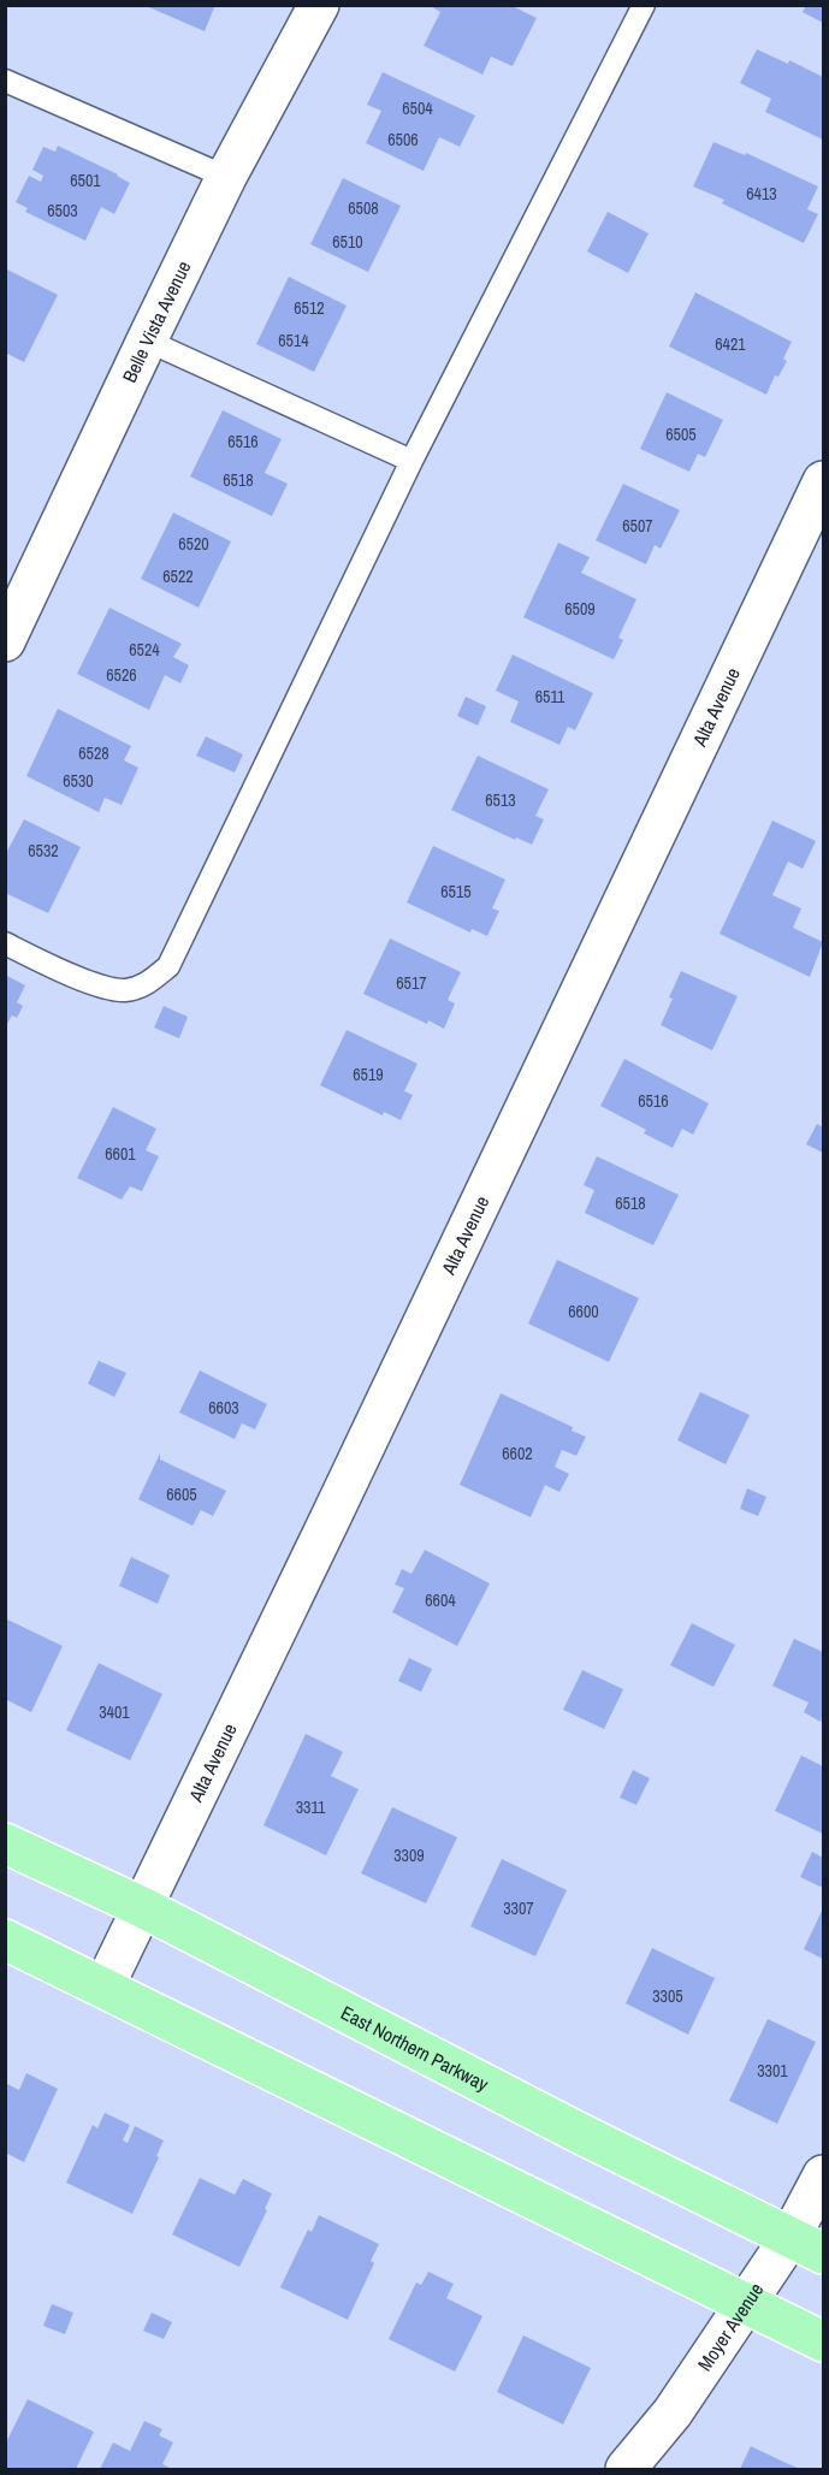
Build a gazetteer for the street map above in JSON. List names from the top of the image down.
{
  "streets": {
    "main road": ["East Northern Parkway"],
    "street": ["Belle Vista Avenue", "Alta Avenue", "Moyer Avenue"]
  },
  "crossings": [
    ["Alta Avenue", "East Northern Parkway"],
    ["East Northern Parkway", "Moyer Avenue"]
  ],
  "house_numbers": [
    "6504",
    "6506",
    "6501",
    "6413",
    "6508",
    "6503",
    "6510",
    "6512",
    "6514",
    "6421",
    "6505",
    "6516",
    "6518",
    "6507",
    "6520",
    "6522",
    "6509",
    "6524",
    "6526",
    "6511",
    "6528",
    "6530",
    "6513",
    "6532",
    "6515",
    "6517",
    "6519",
    "6516",
    "6601",
    "6518",
    "6600",
    "6603",
    "6602",
    "6605",
    "6604",
    "3401",
    "3311",
    "3309",
    "3307",
    "3305",
    "3301"
  ]
}
